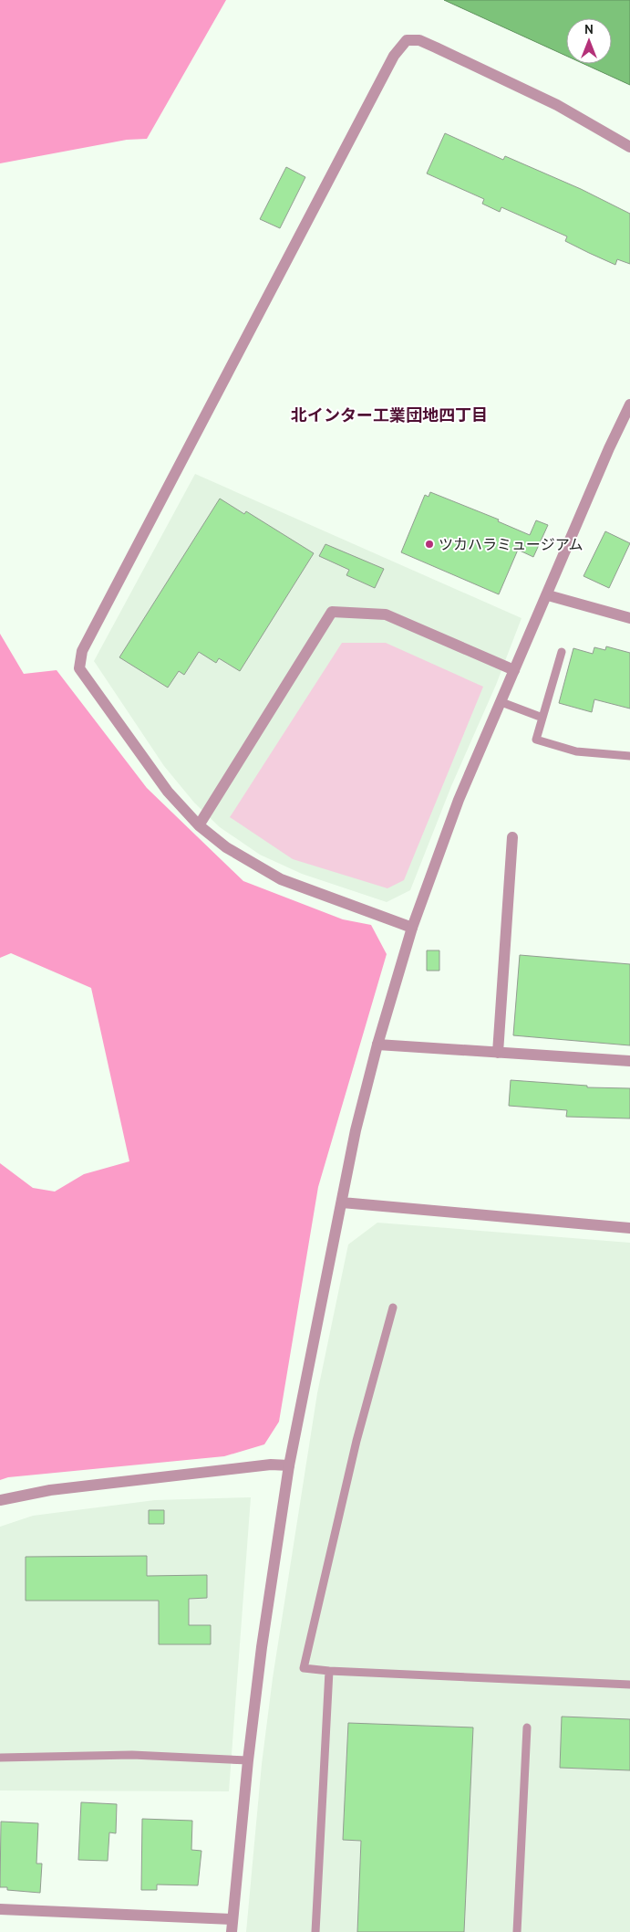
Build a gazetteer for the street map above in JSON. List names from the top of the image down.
{
  "districts": ["北インター工業団地四丁目"],
  "places": ["ツカハラミュージアム"],
  "north": "top"
}
